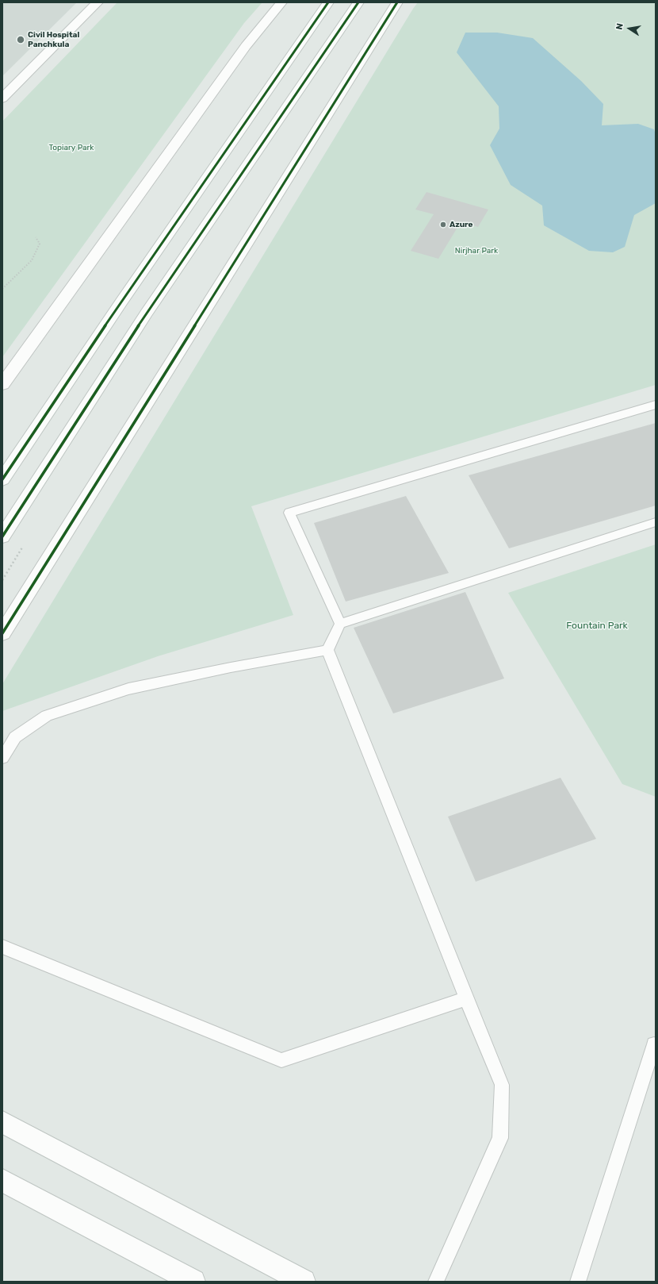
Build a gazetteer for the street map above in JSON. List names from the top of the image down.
{
  "parks": ["Topiary Park", "Nirjhar Park", "Fountain Park"],
  "places": ["Civil Hospital Panchkula", "Azure"],
  "north": "left"
}
